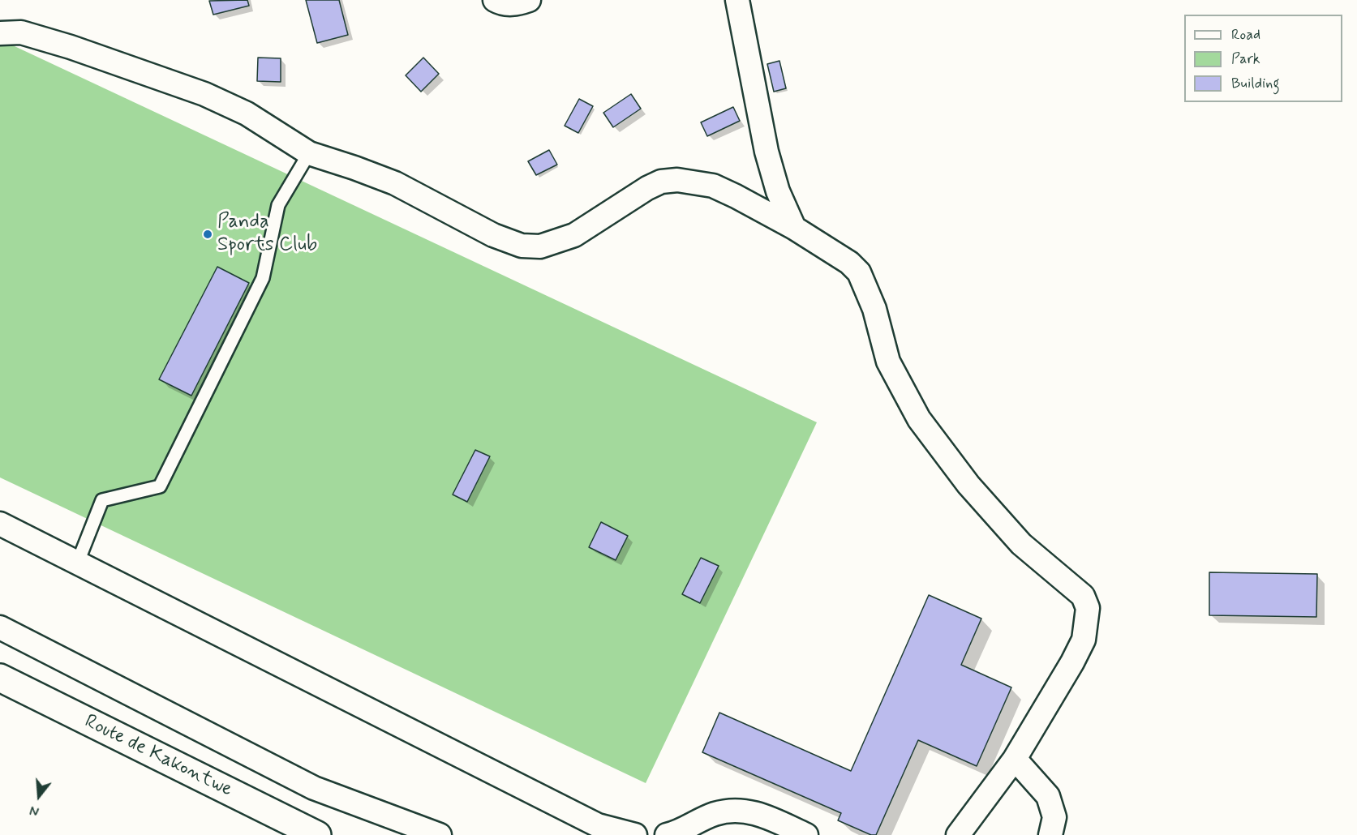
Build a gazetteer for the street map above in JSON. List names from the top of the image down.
{
  "streets": {
    "street": ["Route de Kakontwe"]
  },
  "places": ["Panda Sports Club"],
  "legend": ["Road", "Park", "Building"],
  "north": "bottom"
}
